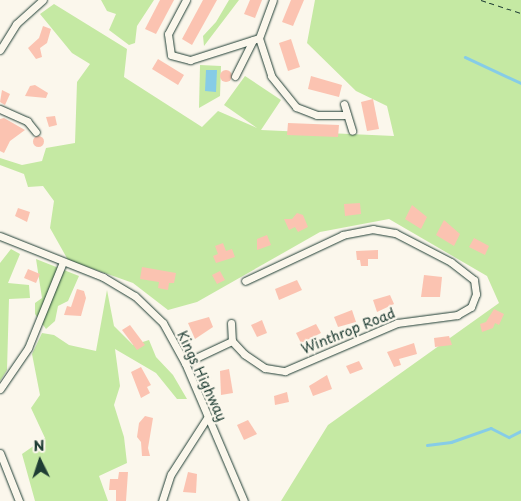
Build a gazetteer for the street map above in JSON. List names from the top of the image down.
{
  "streets": {
    "street": ["Winthrop Road", "Kings Highway"]
  },
  "north": "top"
}
